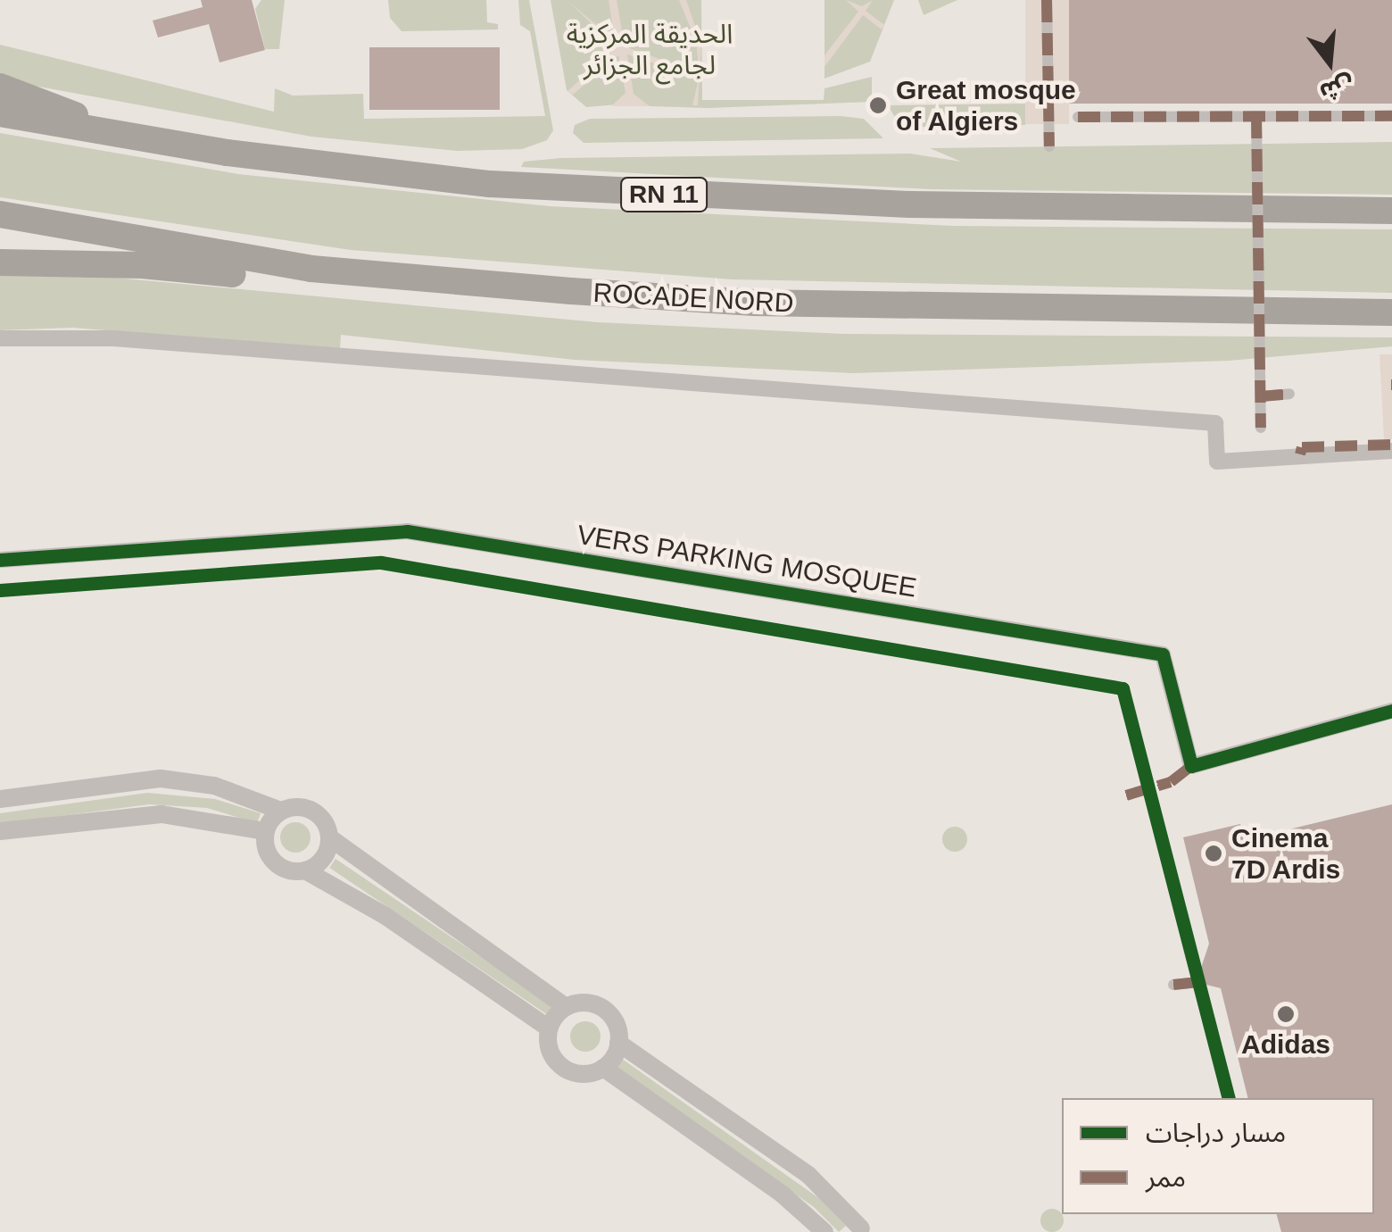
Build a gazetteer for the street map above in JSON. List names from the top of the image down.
{
  "streets": {
    "highway": ["RN 11", "ROCADE NORD"],
    "street": ["VERS PARKING MOSQUEE"]
  },
  "parks": ["الحديقة المركزية لجامع الجزائر"],
  "places": ["Great mosque of Algiers", "Cinema 7D Ardis", "Adidas"],
  "legend": ["مسار دراجات", "ممر"],
  "north": "bottom"
}
